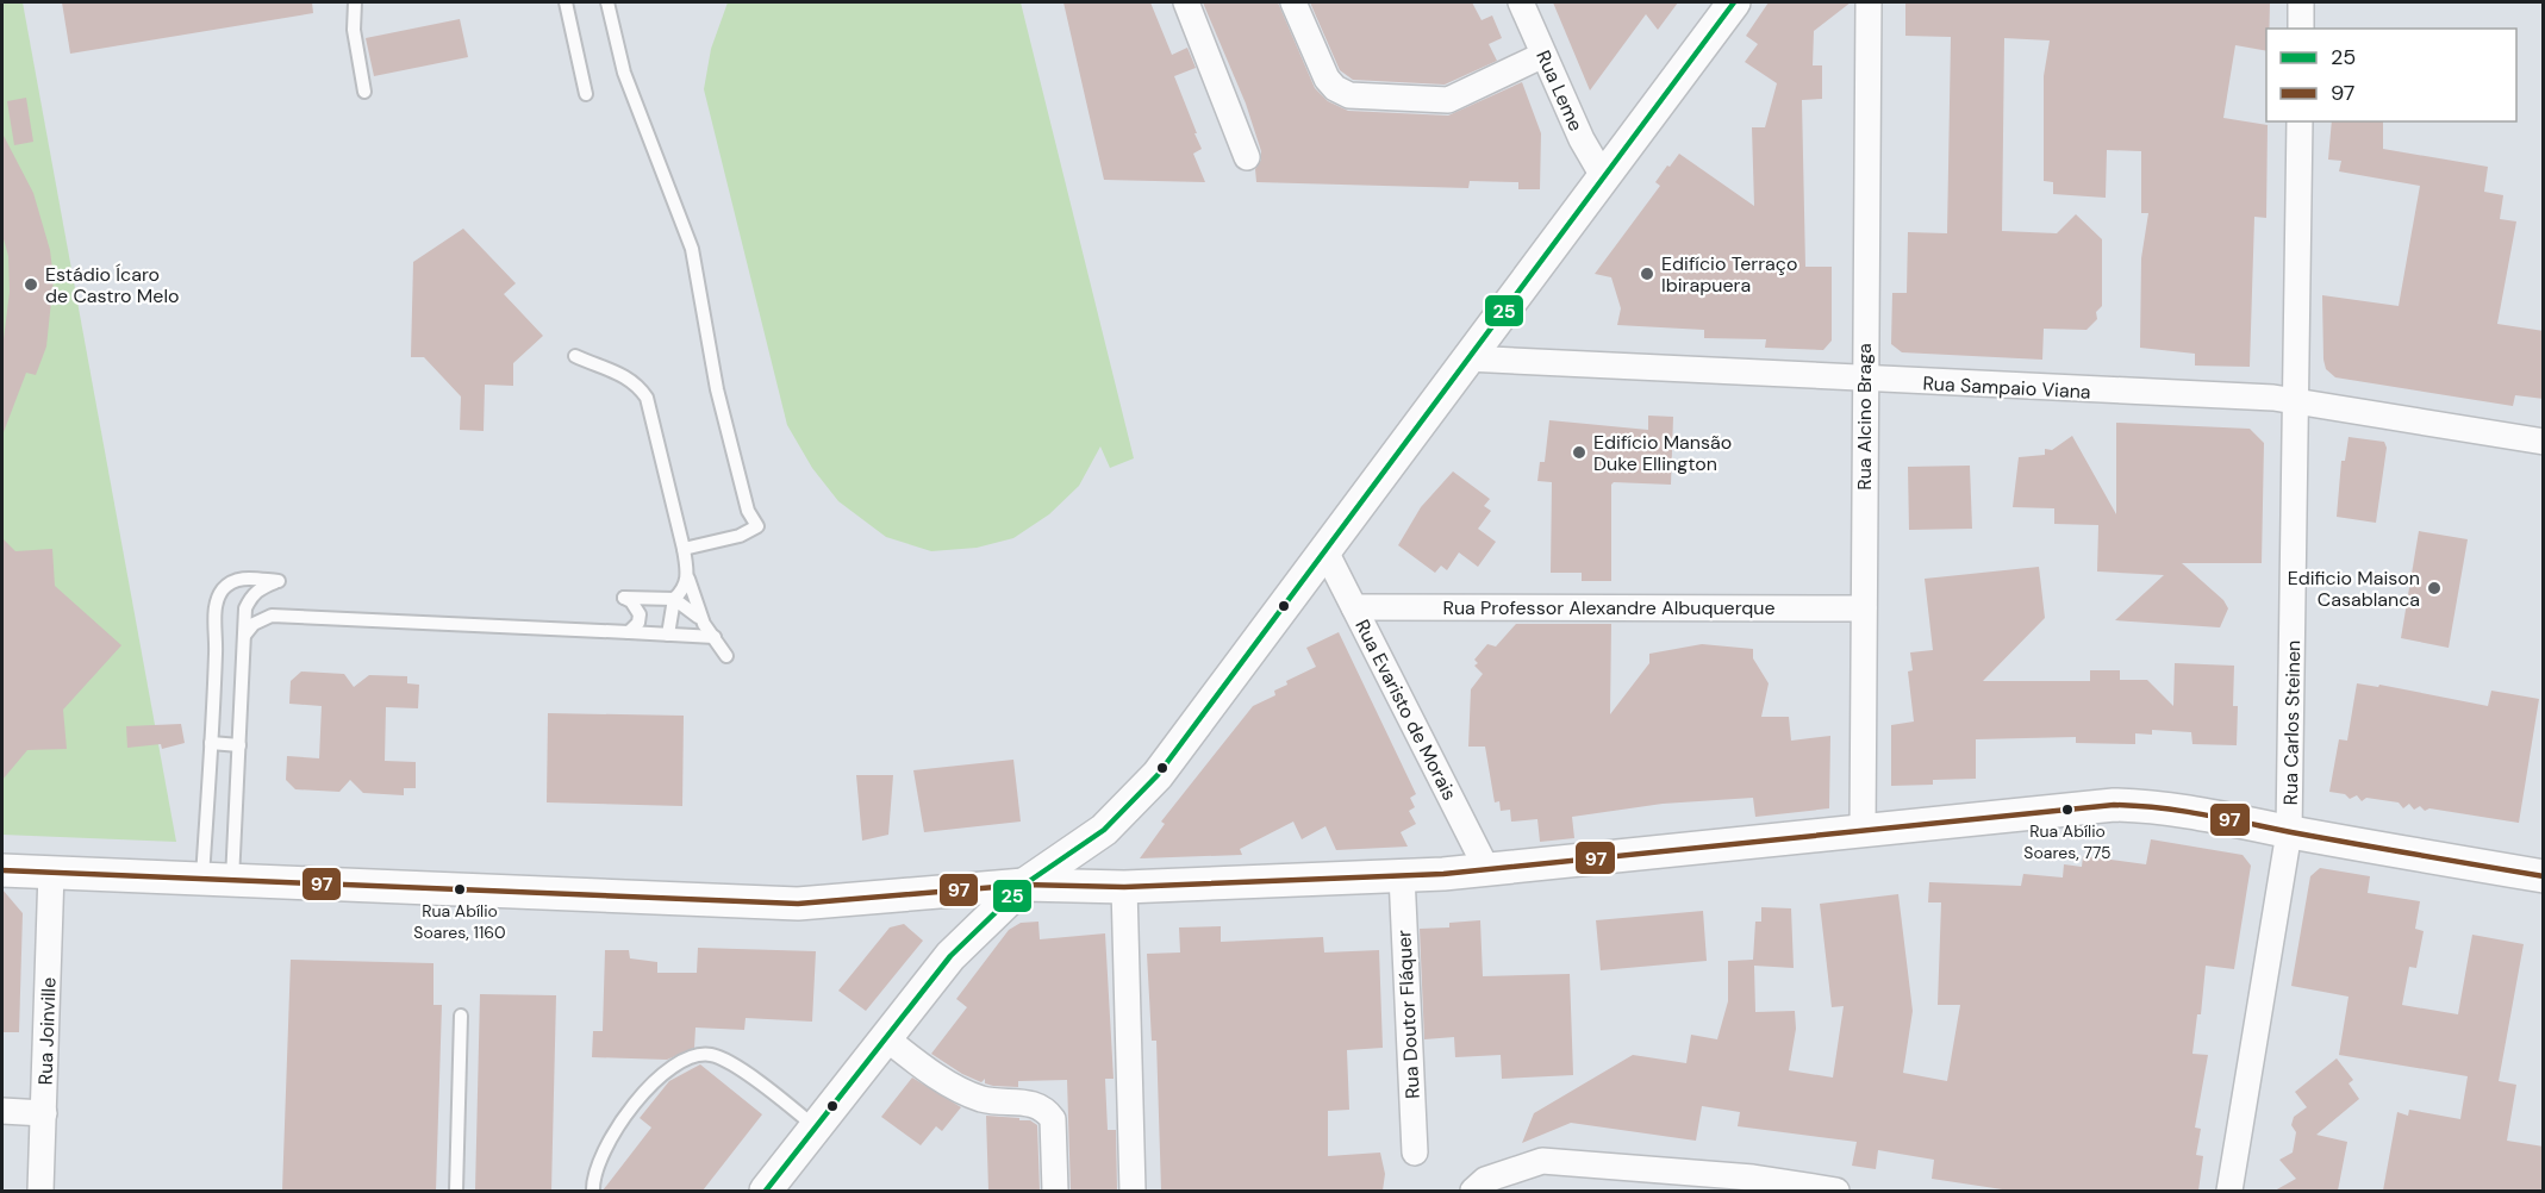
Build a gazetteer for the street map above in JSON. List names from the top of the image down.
{
  "streets": {
    "street": [
      "Rua Leme",
      "Rua Sampaio Viana",
      "Rua Alcino Braga",
      "Rua Professor Alexandre Albuquerque",
      "Rua Evaristo de Morais",
      "Rua Carlos Steinen",
      "Rua Doutor Fláquer",
      "Rua Joinville"
    ]
  },
  "crossings": [
    ["Rua Sampaio Viana", "Rua Alcino Braga"],
    ["Rua Sampaio Viana", "Rua Carlos Steinen"],
    ["Rua Alcino Braga", "Rua Professor Alexandre Albuquerque"],
    ["Rua Professor Alexandre Albuquerque", "Rua Evaristo de Morais"]
  ],
  "places": [
    "Edifício Terraço Ibirapuera",
    "Estádio Ícaro de Castro Melo",
    "Edifício Mansão Duke Ellington",
    "Edificio Maison Casablanca",
    "Rua Abílio Soares, 775",
    "Rua Abílio Soares, 1160"
  ],
  "lines": ["transit line 25", "transit line 97"],
  "legend": ["25", "97"]
}
